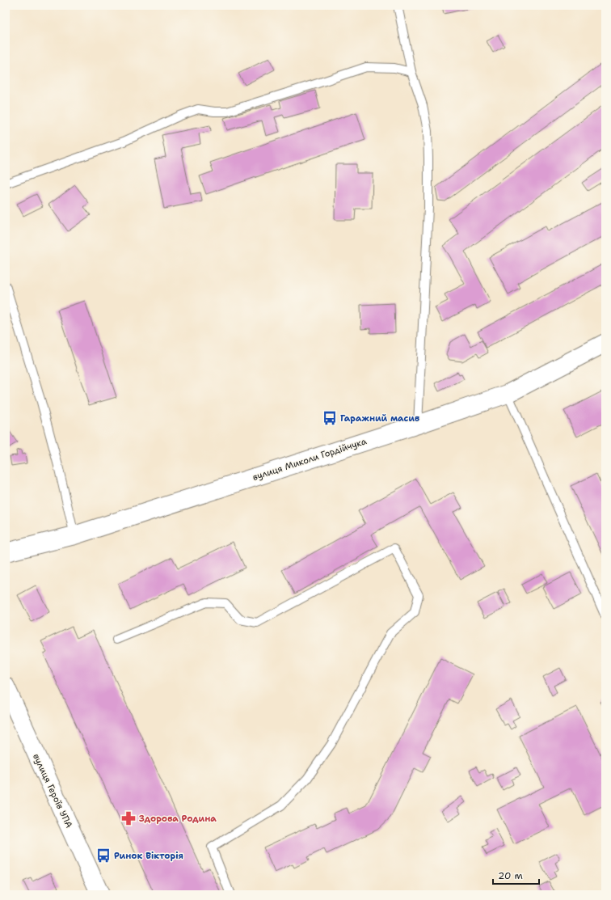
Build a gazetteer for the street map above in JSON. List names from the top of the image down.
{
  "streets": {
    "street": ["вулиця Миколи Гордійчука", "вулиця Героїв УПА"]
  },
  "places": {
    "bus stop": ["Гаражний масив", "Ринок Вікторія"],
    "pharmacy": ["Здорова Родина"]
  },
  "scale_bar": "20 m"
}
